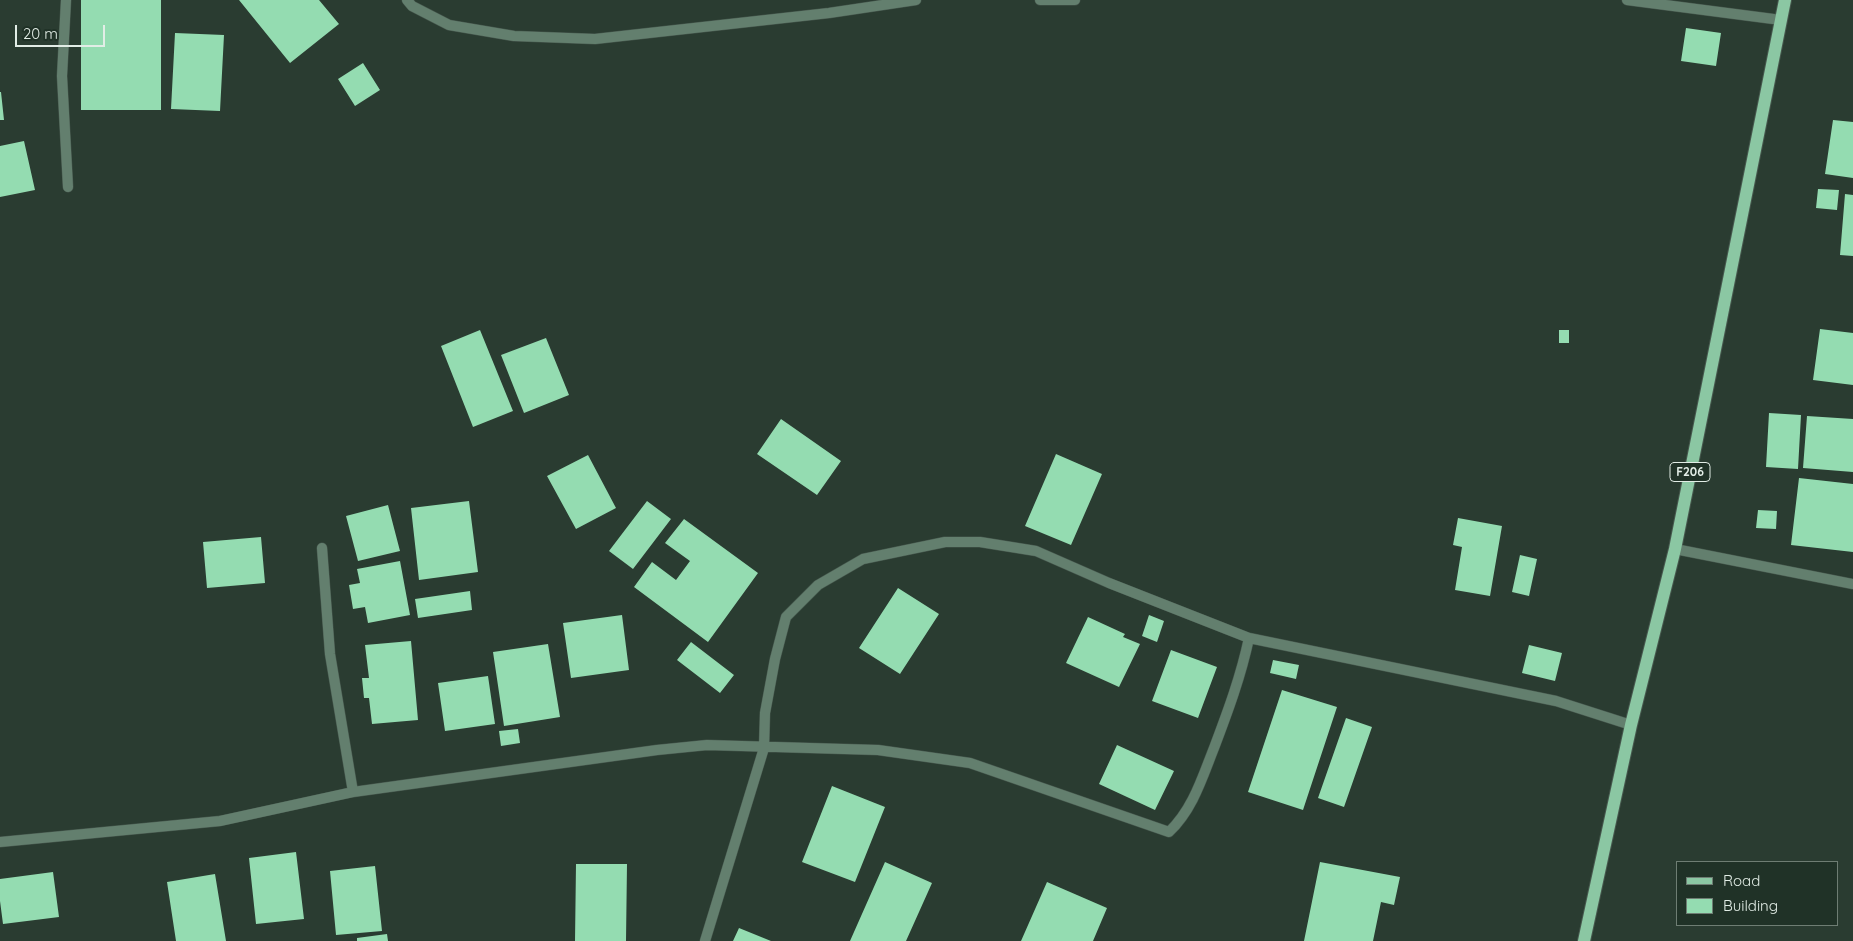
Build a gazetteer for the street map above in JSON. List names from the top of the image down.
{
  "streets": {
    "main road": ["F206"]
  },
  "legend": ["Road", "Building"],
  "scale_bar": "20 m"
}
